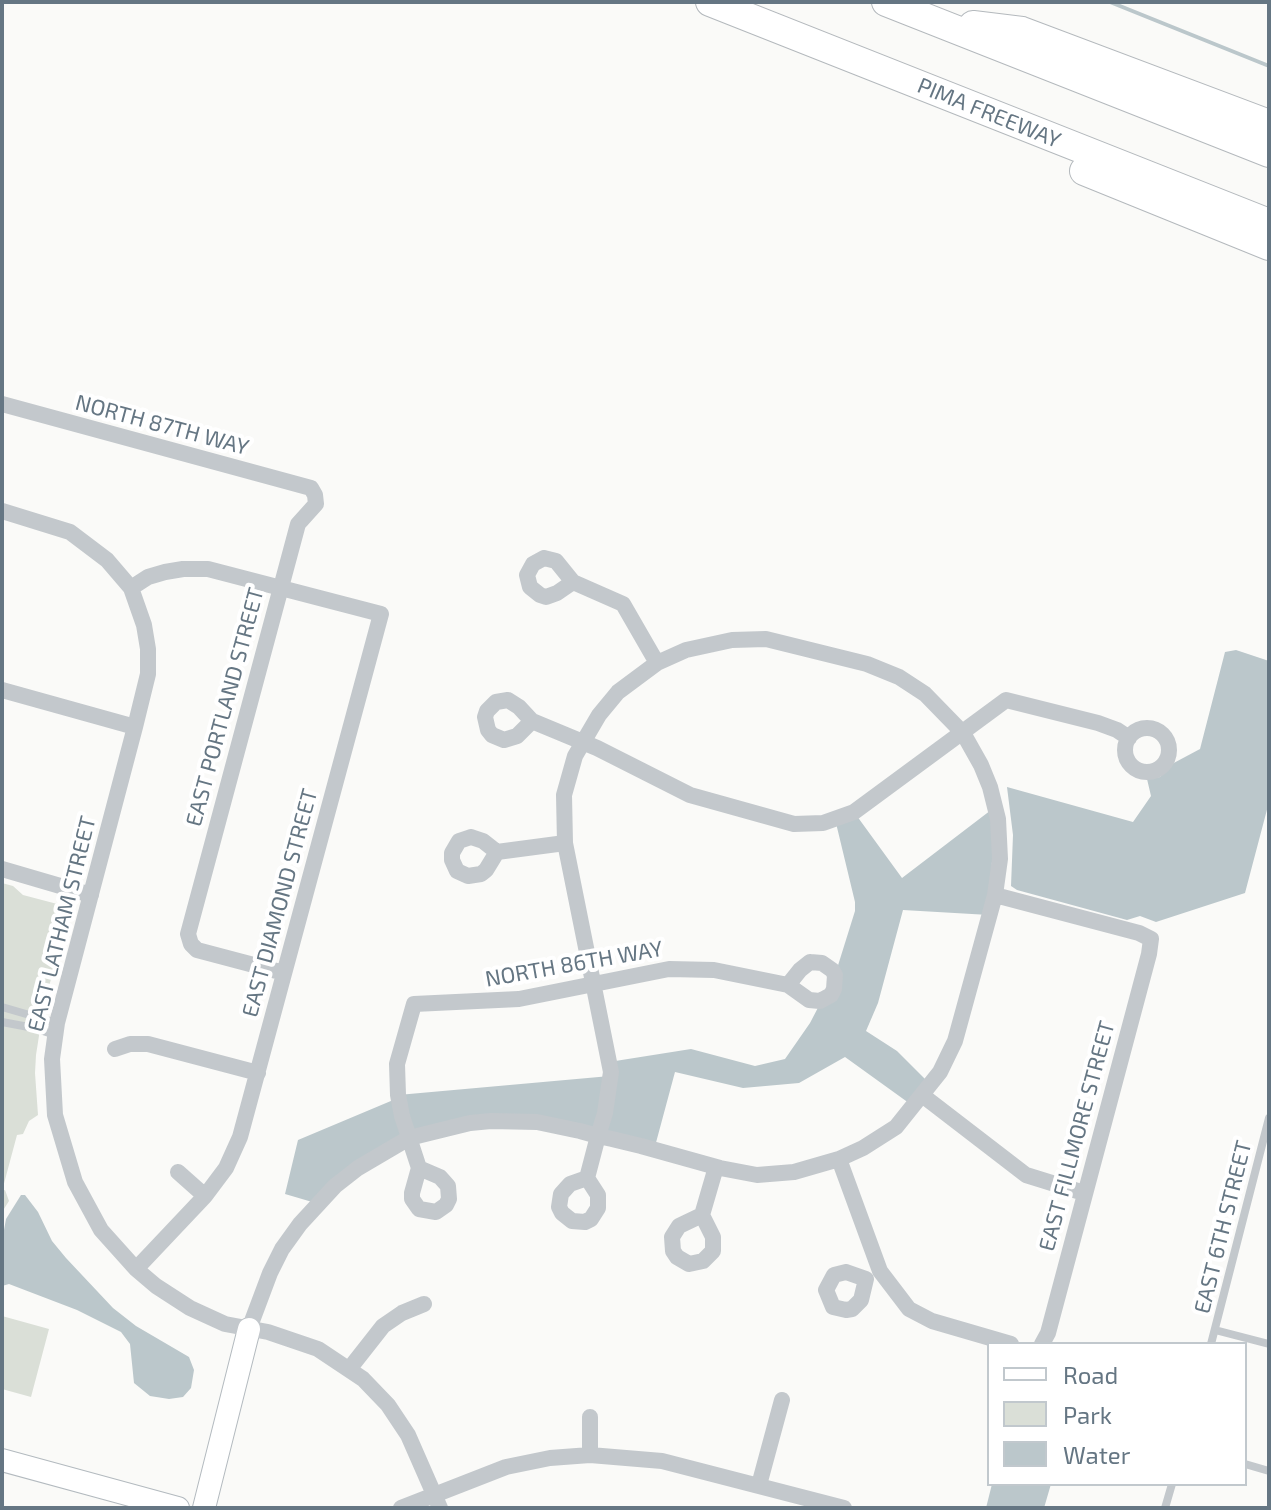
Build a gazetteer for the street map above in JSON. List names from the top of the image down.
{
  "streets": {
    "highway": ["PIMA FREEWAY"],
    "street": [
      "NORTH 87TH WAY",
      "EAST PORTLAND STREET",
      "EAST DIAMOND STREET",
      "EAST LATHAM STREET",
      "NORTH 86TH WAY",
      "EAST FILLMORE STREET"
    ],
    "lane": ["EAST 6TH STREET"]
  },
  "crossings": [
    ["NORTH 87TH WAY", "EAST PORTLAND STREET"],
    ["EAST PORTLAND STREET", "EAST DIAMOND STREET"],
    ["EAST DIAMOND STREET", "EAST LATHAM STREET"]
  ],
  "legend": ["Road", "Park", "Water"]
}
